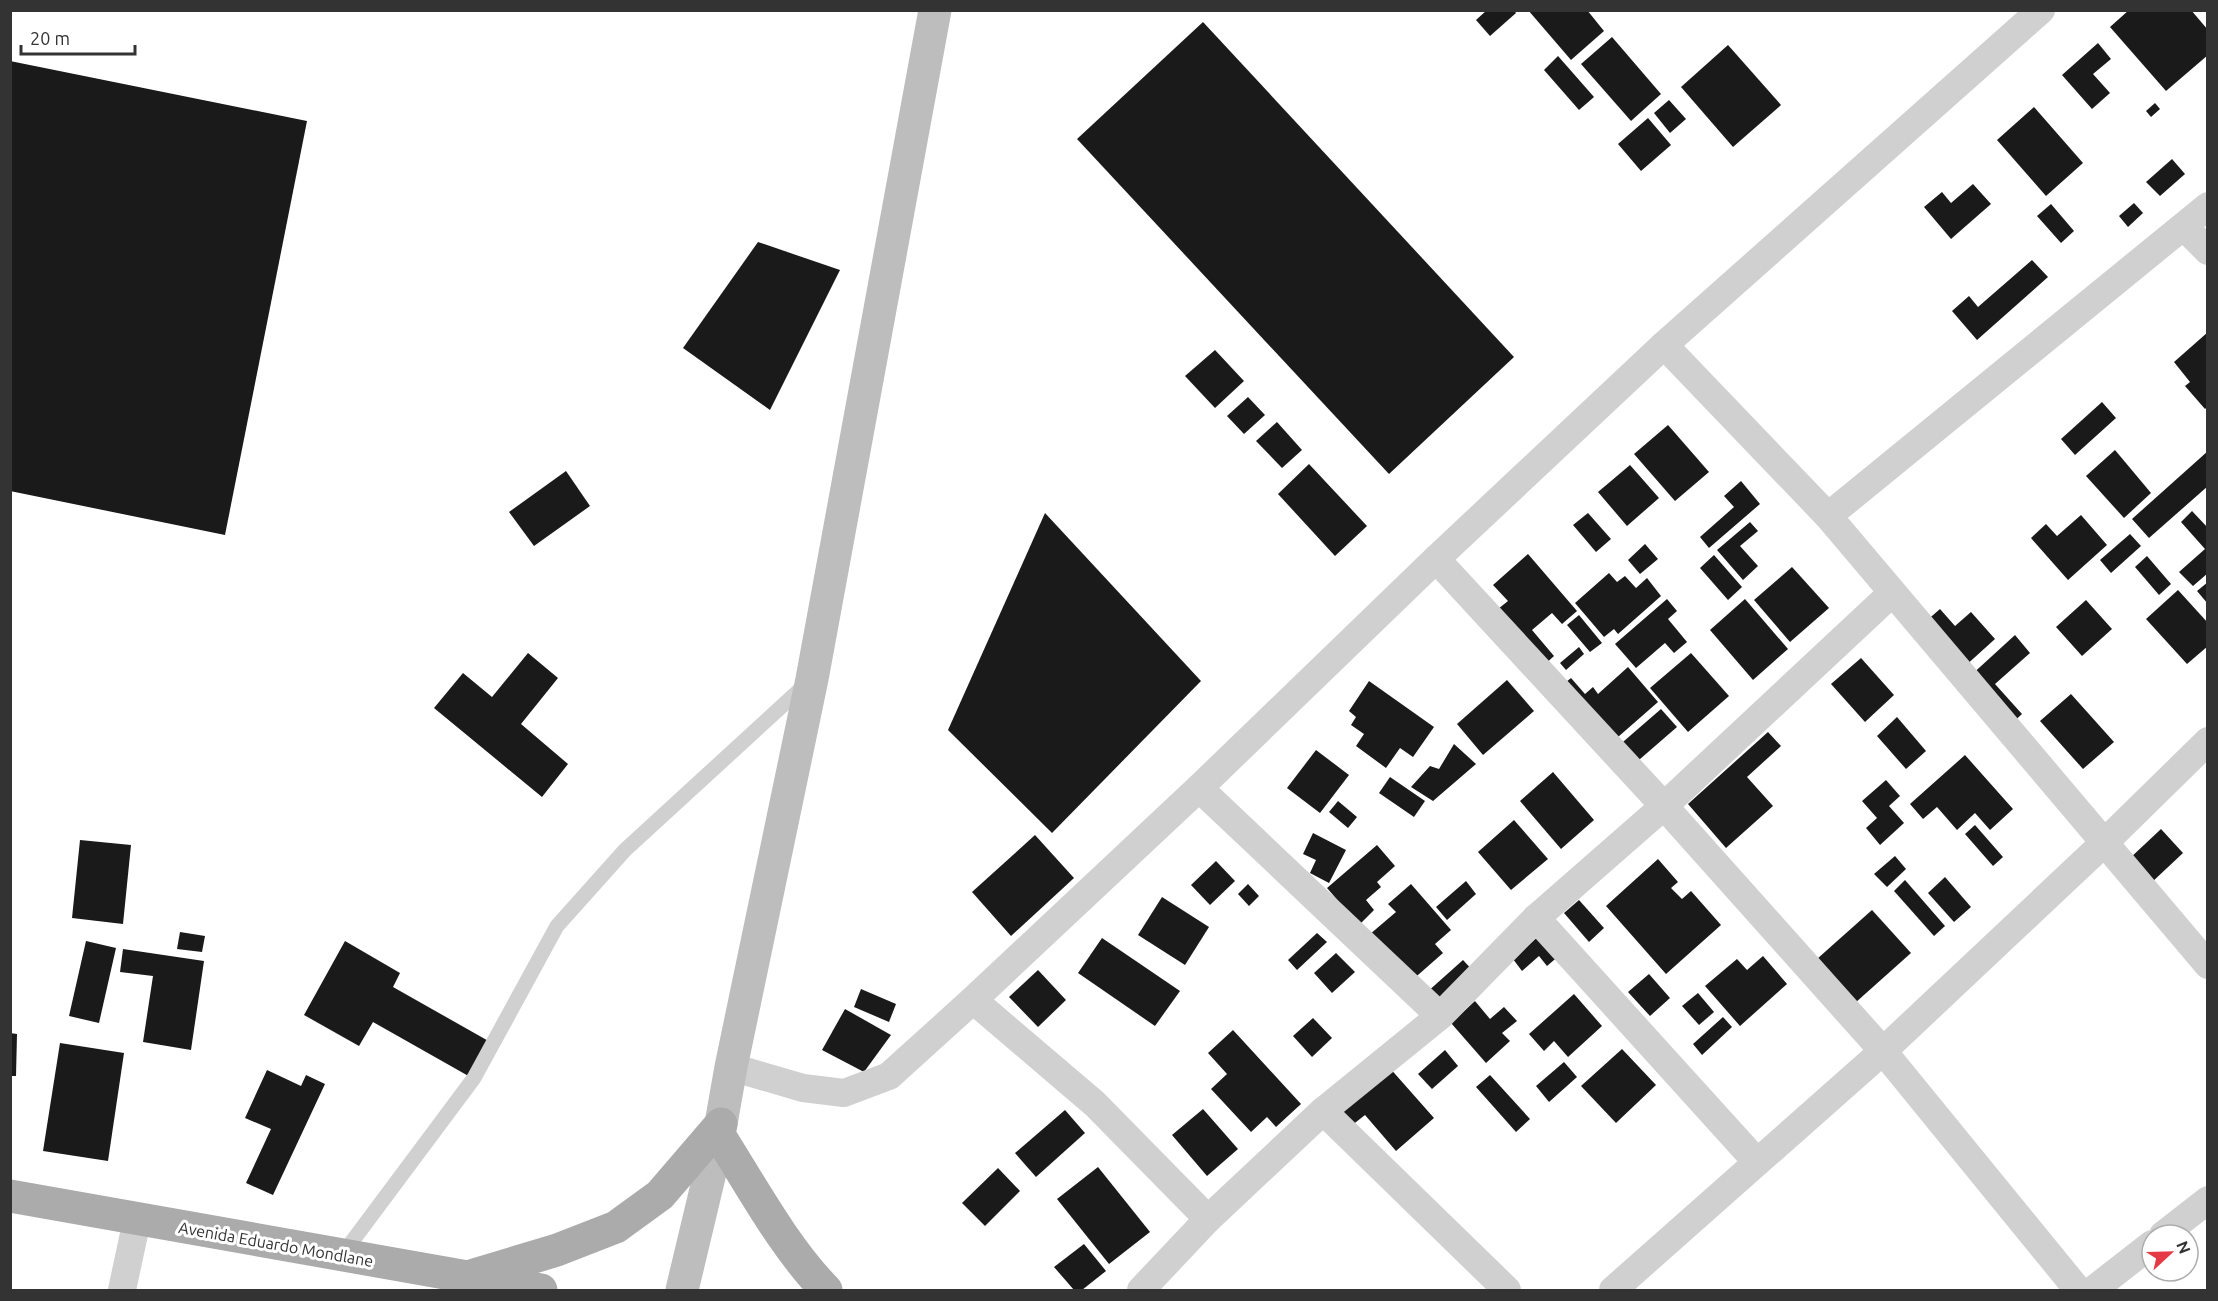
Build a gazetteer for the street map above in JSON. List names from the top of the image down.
{
  "streets": {
    "main road": ["Avenida Eduardo Mondlane"]
  },
  "scale_bar": "20 m",
  "north": "right"
}
